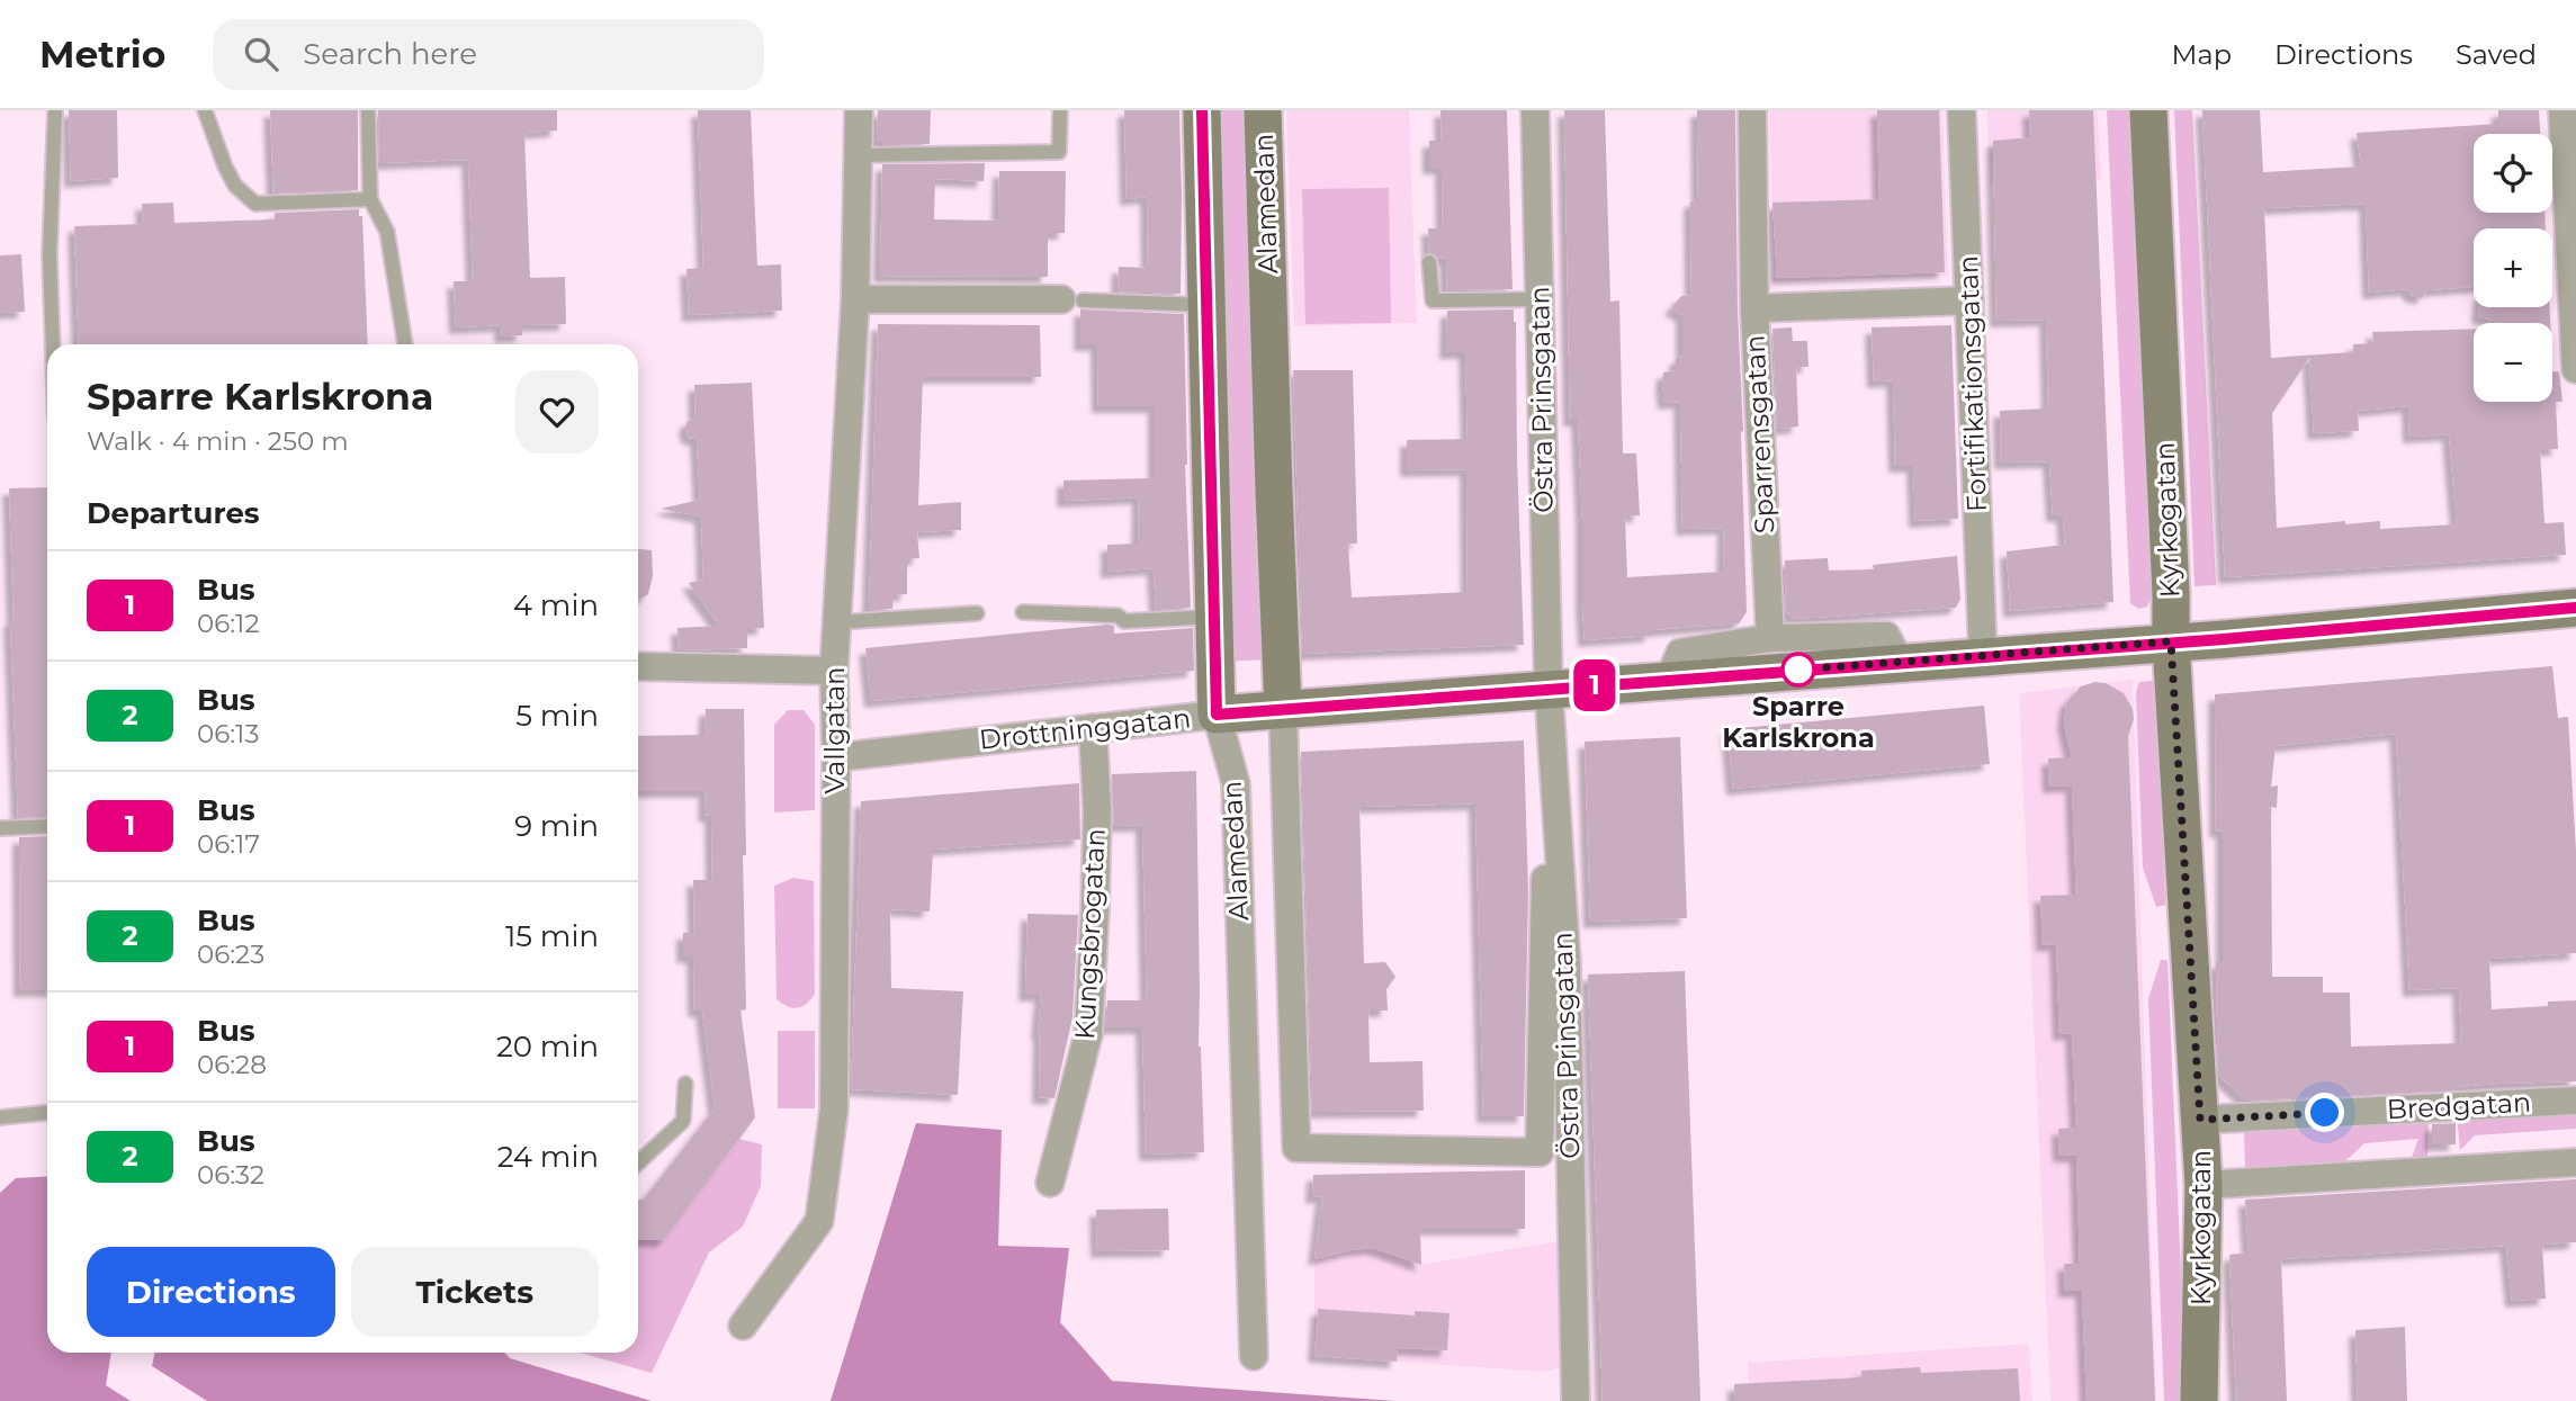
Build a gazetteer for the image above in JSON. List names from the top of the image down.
{
  "streets": {
    "street": [
      "Alamedan",
      "Fortifikationsgatan",
      "Östra Prinsgatan",
      "Sparrensgatan",
      "Kyrkogatan",
      "Drottninggatan",
      "Vallgatan",
      "Kungsbrogatan",
      "Bredgatan"
    ]
  },
  "crossings": [
    ["Alamedan", "Östra Prinsgatan"],
    ["Alamedan", "Drottninggatan"],
    ["Fortifikationsgatan", "Drottninggatan"],
    ["Östra Prinsgatan", "Drottninggatan"],
    ["Kyrkogatan", "Drottninggatan"],
    ["Kyrkogatan", "Bredgatan"],
    ["Drottninggatan", "Vallgatan"],
    ["Drottninggatan", "Kungsbrogatan"]
  ],
  "places": ["Sparre Karlskrona"],
  "lines": ["bus line 1"],
  "page": {
    "header": "Metrio",
    "search": "Search here",
    "nav": ["Map", "Directions", "Saved"],
    "on_map": "1",
    "map_buttons": ["+", "−"],
    "heading": [
      ["Sparre Karlskrona", "Walk · 4 min · 250 m"],
      "Departures"
    ],
    "list": [
      {
        "mark": "1",
        "name": "Bus",
        "note": "06:12",
        "value": "4 min"
      },
      {
        "mark": "2",
        "name": "Bus",
        "note": "06:13",
        "value": "5 min"
      },
      {
        "mark": "1",
        "name": "Bus",
        "note": "06:17",
        "value": "9 min"
      },
      {
        "mark": "2",
        "name": "Bus",
        "note": "06:23",
        "value": "15 min"
      },
      {
        "mark": "1",
        "name": "Bus",
        "note": "06:28",
        "value": "20 min"
      },
      {
        "mark": "2",
        "name": "Bus",
        "note": "06:32",
        "value": "24 min"
      }
    ],
    "buttons": ["Directions", "Tickets"]
  }
}
